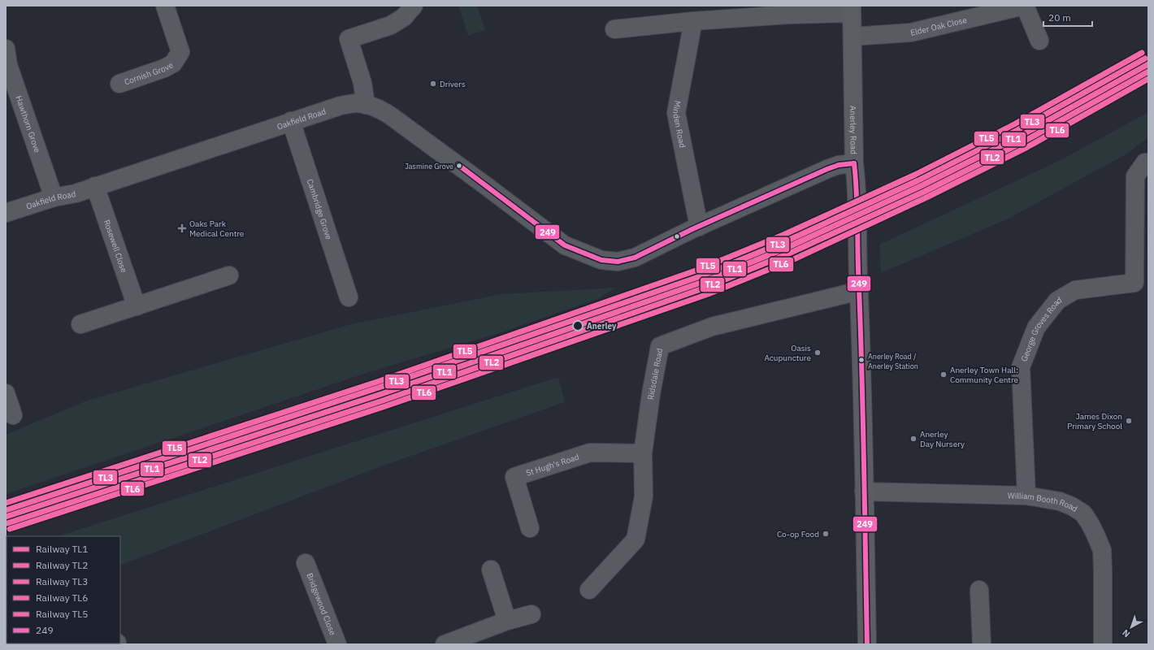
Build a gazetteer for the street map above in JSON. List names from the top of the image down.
{
  "streets": {
    "main road": ["Anerley Road"],
    "street": [
      "Elder Oak Close",
      "Cornish Grove",
      "Oakfield Road",
      "Hawthorn Grove",
      "Minden Road",
      "Cambridge Grove",
      "Rosewell Close",
      "George Groves Road",
      "Ridsdale Road",
      "St Hugh's Road",
      "William Booth Road",
      "Bridgewood Close"
    ]
  },
  "crossings": [
    ["Elder Oak Close", "Anerley Road"],
    ["Oakfield Road", "Hawthorn Grove"],
    ["Oakfield Road", "Minden Road"],
    ["Oakfield Road", "Anerley Road"],
    ["Oakfield Road", "Cambridge Grove"],
    ["Oakfield Road", "Rosewell Close"],
    ["Anerley Road", "Ridsdale Road"],
    ["Anerley Road", "William Booth Road"],
    ["George Groves Road", "William Booth Road"],
    ["Ridsdale Road", "St Hugh's Road"]
  ],
  "places": {
    "other": [
      "Drivers",
      "Jasmine Grove",
      "Anerley",
      "Oasis Acupuncture",
      "Anerley Road / Anerley Station",
      "Anerley Town Hall: Community Centre",
      "James Dixon Primary School",
      "Anerley Day Nursery",
      "Co-op Food"
    ],
    "health": ["Oaks Park Medical Centre"]
  },
  "lines": [
    "rail line TL5",
    "rail line TL3",
    "rail line TL1",
    "rail line TL2",
    "rail line TL6",
    "transit line 249"
  ],
  "legend": [
    "Railway TL1",
    "Railway TL2",
    "Railway TL3",
    "Railway TL6",
    "Railway TL5",
    "249"
  ],
  "scale_bar": "20 m",
  "north": "bottom left"
}
